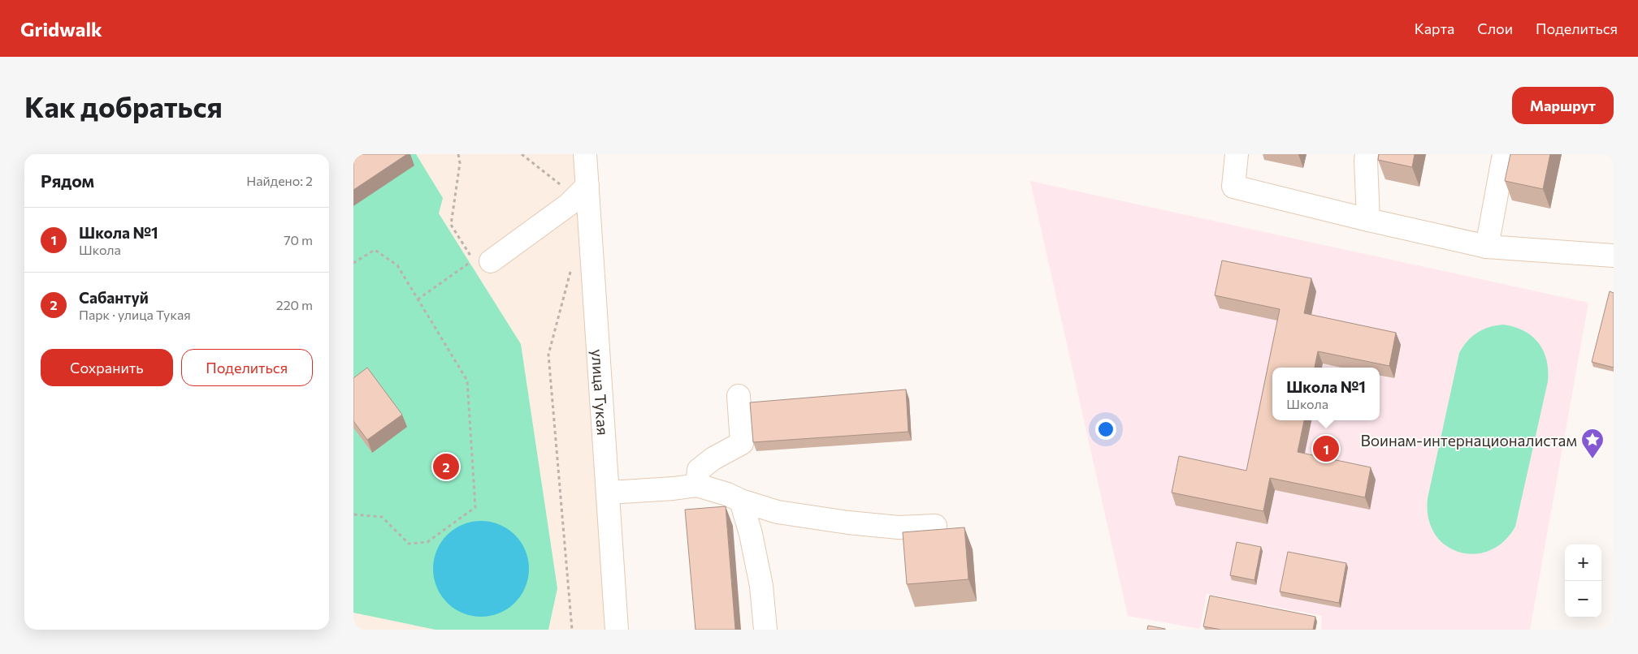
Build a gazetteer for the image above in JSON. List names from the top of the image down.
{
  "streets": {
    "street": ["улица Тукая"]
  },
  "places": {
    "place": ["Воинам-интернационалистам"]
  },
  "page": {
    "header": "Gridwalk",
    "nav": ["Карта", "Слои", "Поделиться"],
    "buttons": [
      "Маршрут",
      ["Сохранить", "Поделиться"]
    ],
    "title": "Как добраться",
    "heading": ["Рядом", "Найдено: 2"],
    "list": [
      {
        "mark": "1",
        "name": "Школа №1",
        "note": "Школа",
        "value": "70 m"
      },
      {
        "mark": "2",
        "name": "Сабантуй",
        "note": "Парк · улица Тукая",
        "value": "220 m"
      }
    ],
    "popup": ["Школа №1", "Школа"],
    "pins": ["1", "2"],
    "map_buttons": ["+", "−"]
  }
}
